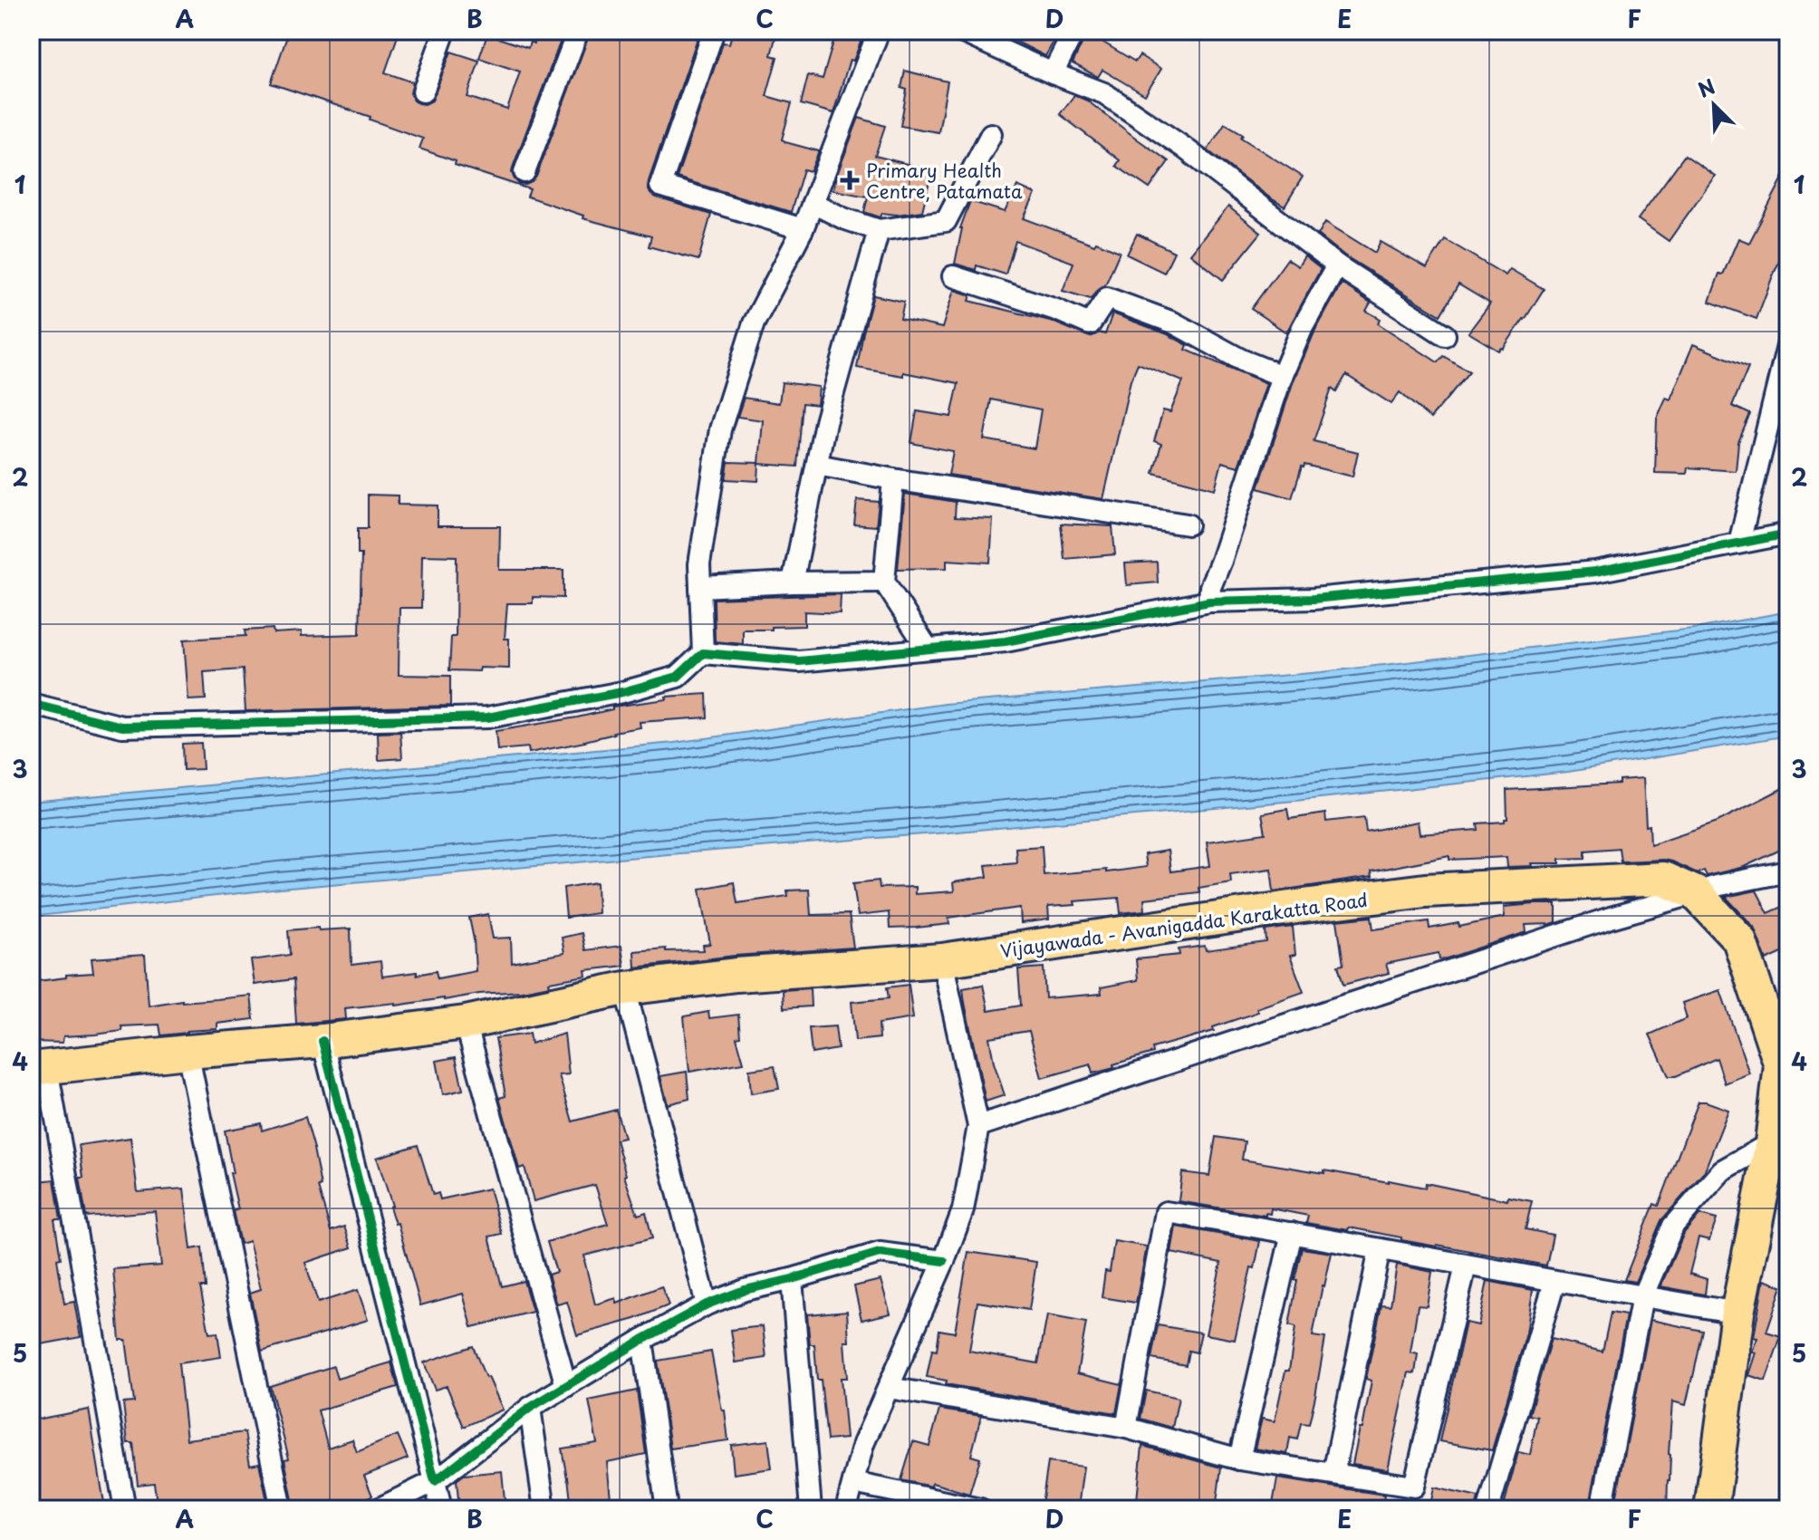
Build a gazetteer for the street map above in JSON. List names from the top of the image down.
{
  "streets": {
    "main road": ["Vijayawada - Avanigadda Karakatta Road"]
  },
  "places": {
    "health": ["Primary Health Centre, Patamata"]
  },
  "north": "top left",
  "grid": {
    "columns": [
      "A",
      "B",
      "C",
      "D",
      "E",
      "F"
    ],
    "rows": [
      "1",
      "2",
      "3",
      "4",
      "5"
    ]
  }
}
